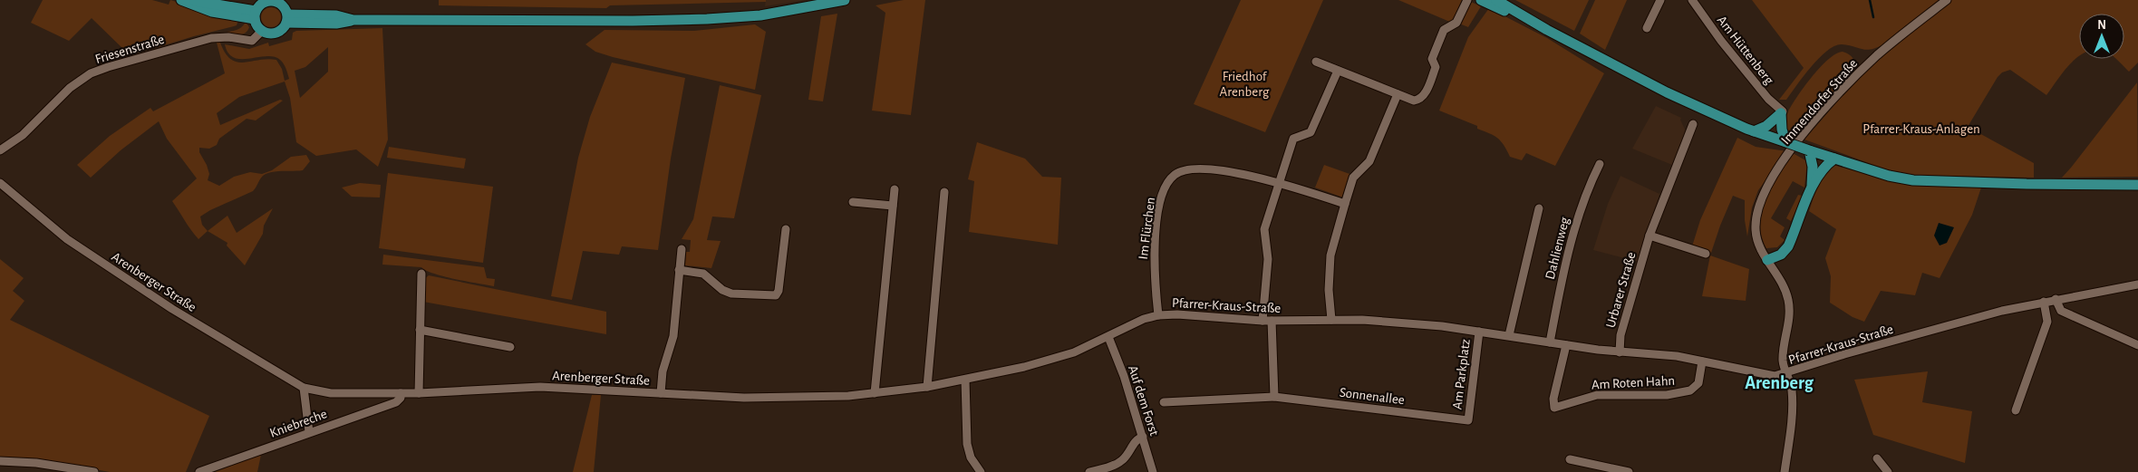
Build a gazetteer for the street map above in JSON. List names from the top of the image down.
{
  "streets": {
    "street": [
      "Friesenstraße",
      "Am Hüttenberg",
      "Immendorfer Straße",
      "Im Flürchen",
      "Dahlienweg",
      "Arenberger Straße",
      "Urbarer Straße",
      "Pfarrer-Kraus-Straße",
      "Am Parkplatz",
      "Am Roten Hahn",
      "Sonnenallee",
      "Auf dem Forst",
      "Kniebreche"
    ]
  },
  "crossings": [
    ["Immendorfer Straße", "Pfarrer-Kraus-Straße"],
    ["Im Flürchen", "Pfarrer-Kraus-Straße"],
    ["Dahlienweg", "Pfarrer-Kraus-Straße"],
    ["Arenberger Straße", "Pfarrer-Kraus-Straße"],
    ["Arenberger Straße", "Kniebreche"],
    ["Urbarer Straße", "Pfarrer-Kraus-Straße"],
    ["Pfarrer-Kraus-Straße", "Am Parkplatz"],
    ["Pfarrer-Kraus-Straße", "Am Roten Hahn"],
    ["Pfarrer-Kraus-Straße", "Auf dem Forst"],
    ["Am Parkplatz", "Sonnenallee"]
  ],
  "districts": ["Arenberg"],
  "parks": ["Friedhof Arenberg", "Pfarrer-Kraus-Anlagen"],
  "north": "top"
}
